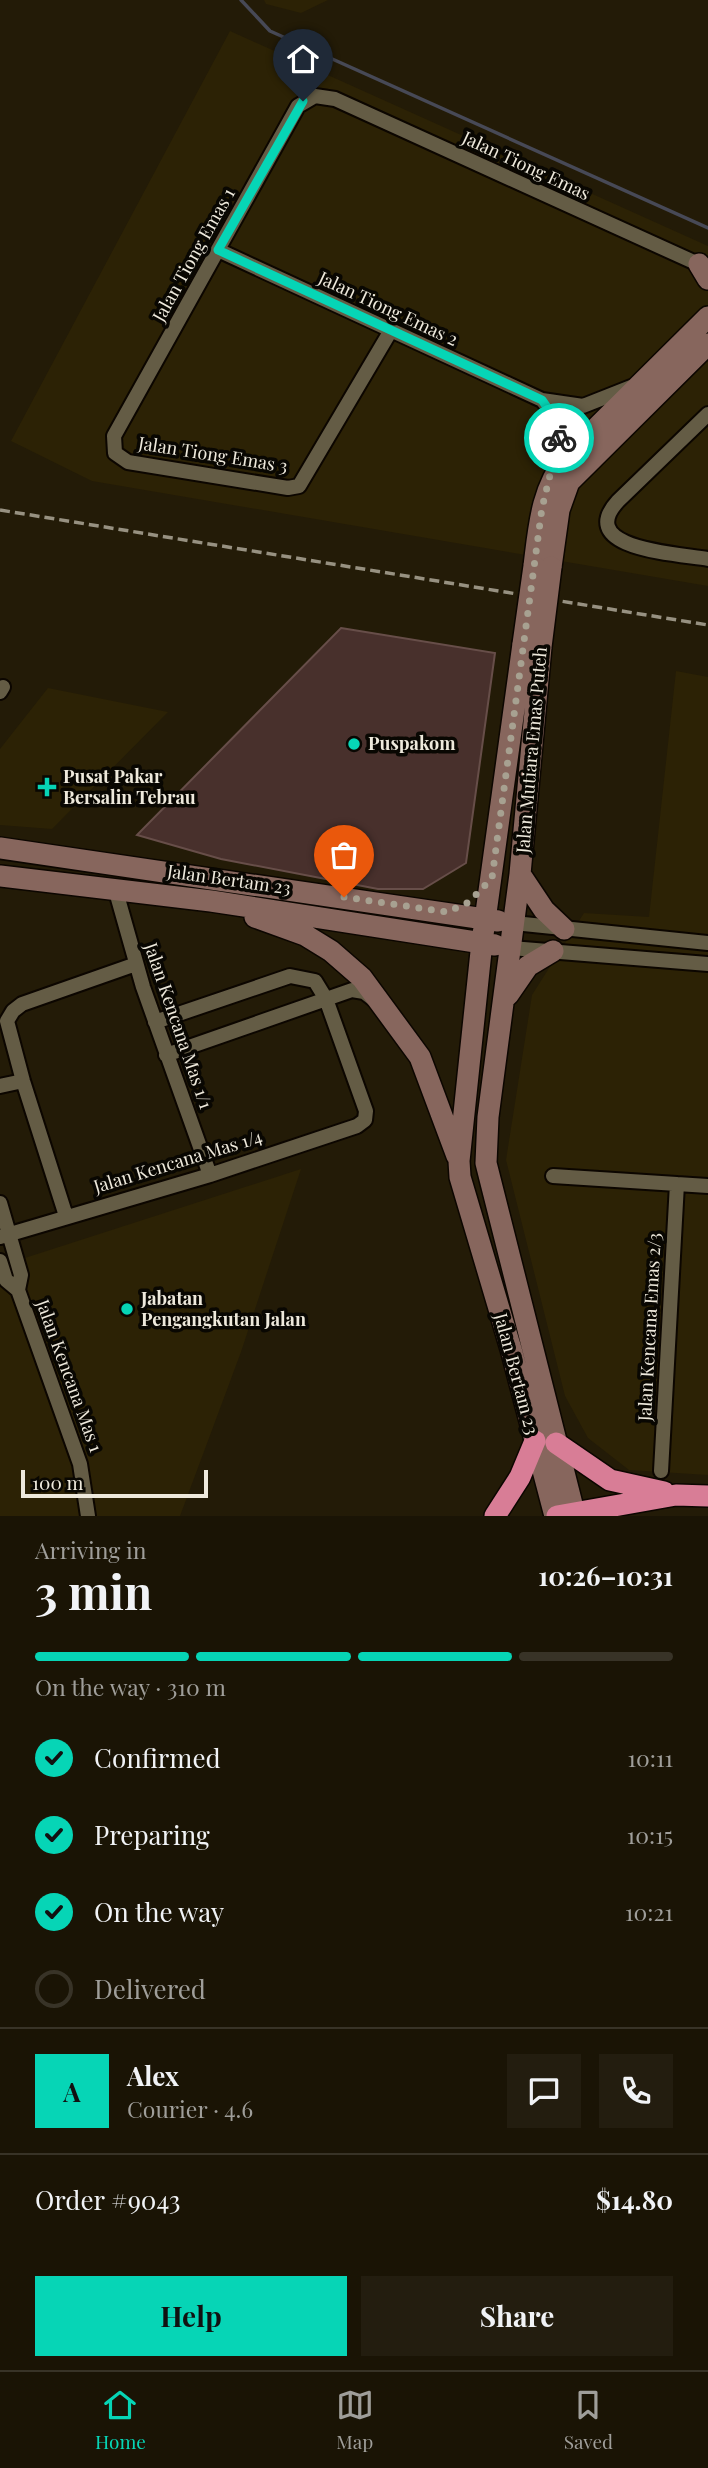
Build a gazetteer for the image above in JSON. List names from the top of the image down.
{
  "streets": {
    "street": [
      "Jalan Tiong Emas",
      "Jalan Tiong Emas 1",
      "Jalan Tiong Emas 2",
      "Jalan Tiong Emas 3",
      "Jalan Mutiara Emas Puteh",
      "Jalan Bertam 23",
      "Jalan Kencana Mas 1/1",
      "Jalan Kencana Mas 1/4",
      "Jalan Kencana Emas 2/3",
      "Jalan Kencana Mas 1"
    ]
  },
  "crossings": [
    ["Jalan Tiong Emas", "Jalan Tiong Emas 1"],
    ["Jalan Tiong Emas 1", "Jalan Tiong Emas 2"],
    ["Jalan Tiong Emas 1", "Jalan Tiong Emas 3"],
    ["Jalan Tiong Emas 2", "Jalan Tiong Emas 3"],
    ["Jalan Tiong Emas 2", "Jalan Mutiara Emas Puteh"],
    ["Jalan Mutiara Emas Puteh", "Jalan Bertam 23"],
    ["Jalan Bertam 23", "Jalan Kencana Mas 1/1"],
    ["Jalan Kencana Mas 1/1", "Jalan Kencana Mas 1/4"]
  ],
  "places": {
    "other": ["Puspakom", "Jabatan Pengangkutan Jalan"],
    "health": ["Pusat Pakar Bersalin Tebrau"]
  },
  "scale_bar": "100 m",
  "page": {
    "scale": "100 m",
    "heading": ["3 min", "Arriving in", "10:26–10:31"],
    "panel": [
      "Alex",
      "Courier · 4.6",
      "Order #9043",
      "$14.80"
    ],
    "bar": "On the way · 310 m",
    "list": [
      ["Confirmed", "10:11"],
      ["Preparing", "10:15"],
      ["On the way", "10:21"],
      "Delivered"
    ],
    "round": "A",
    "buttons": ["Help", "Share"],
    "tabs": ["Home", "Map", "Saved"]
  }
}
